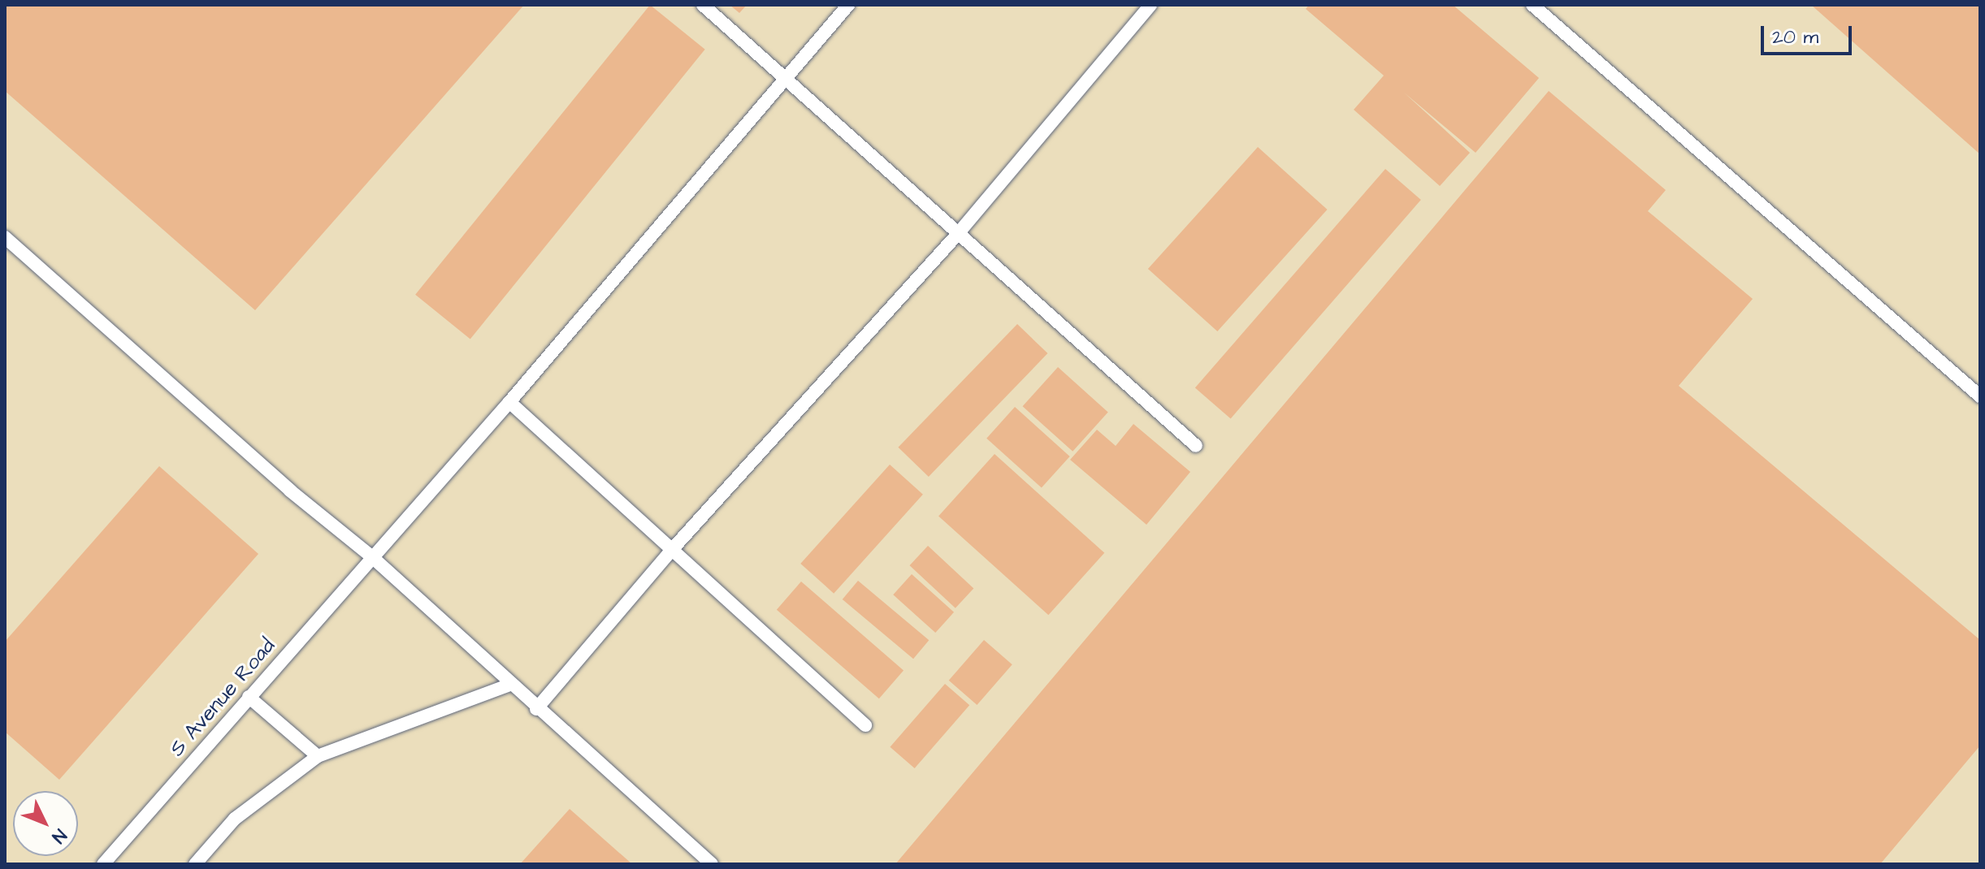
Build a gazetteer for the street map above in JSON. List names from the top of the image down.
{
  "streets": {
    "lane": ["S Avenue Road"]
  },
  "scale_bar": "20 m",
  "north": "bottom right"
}
